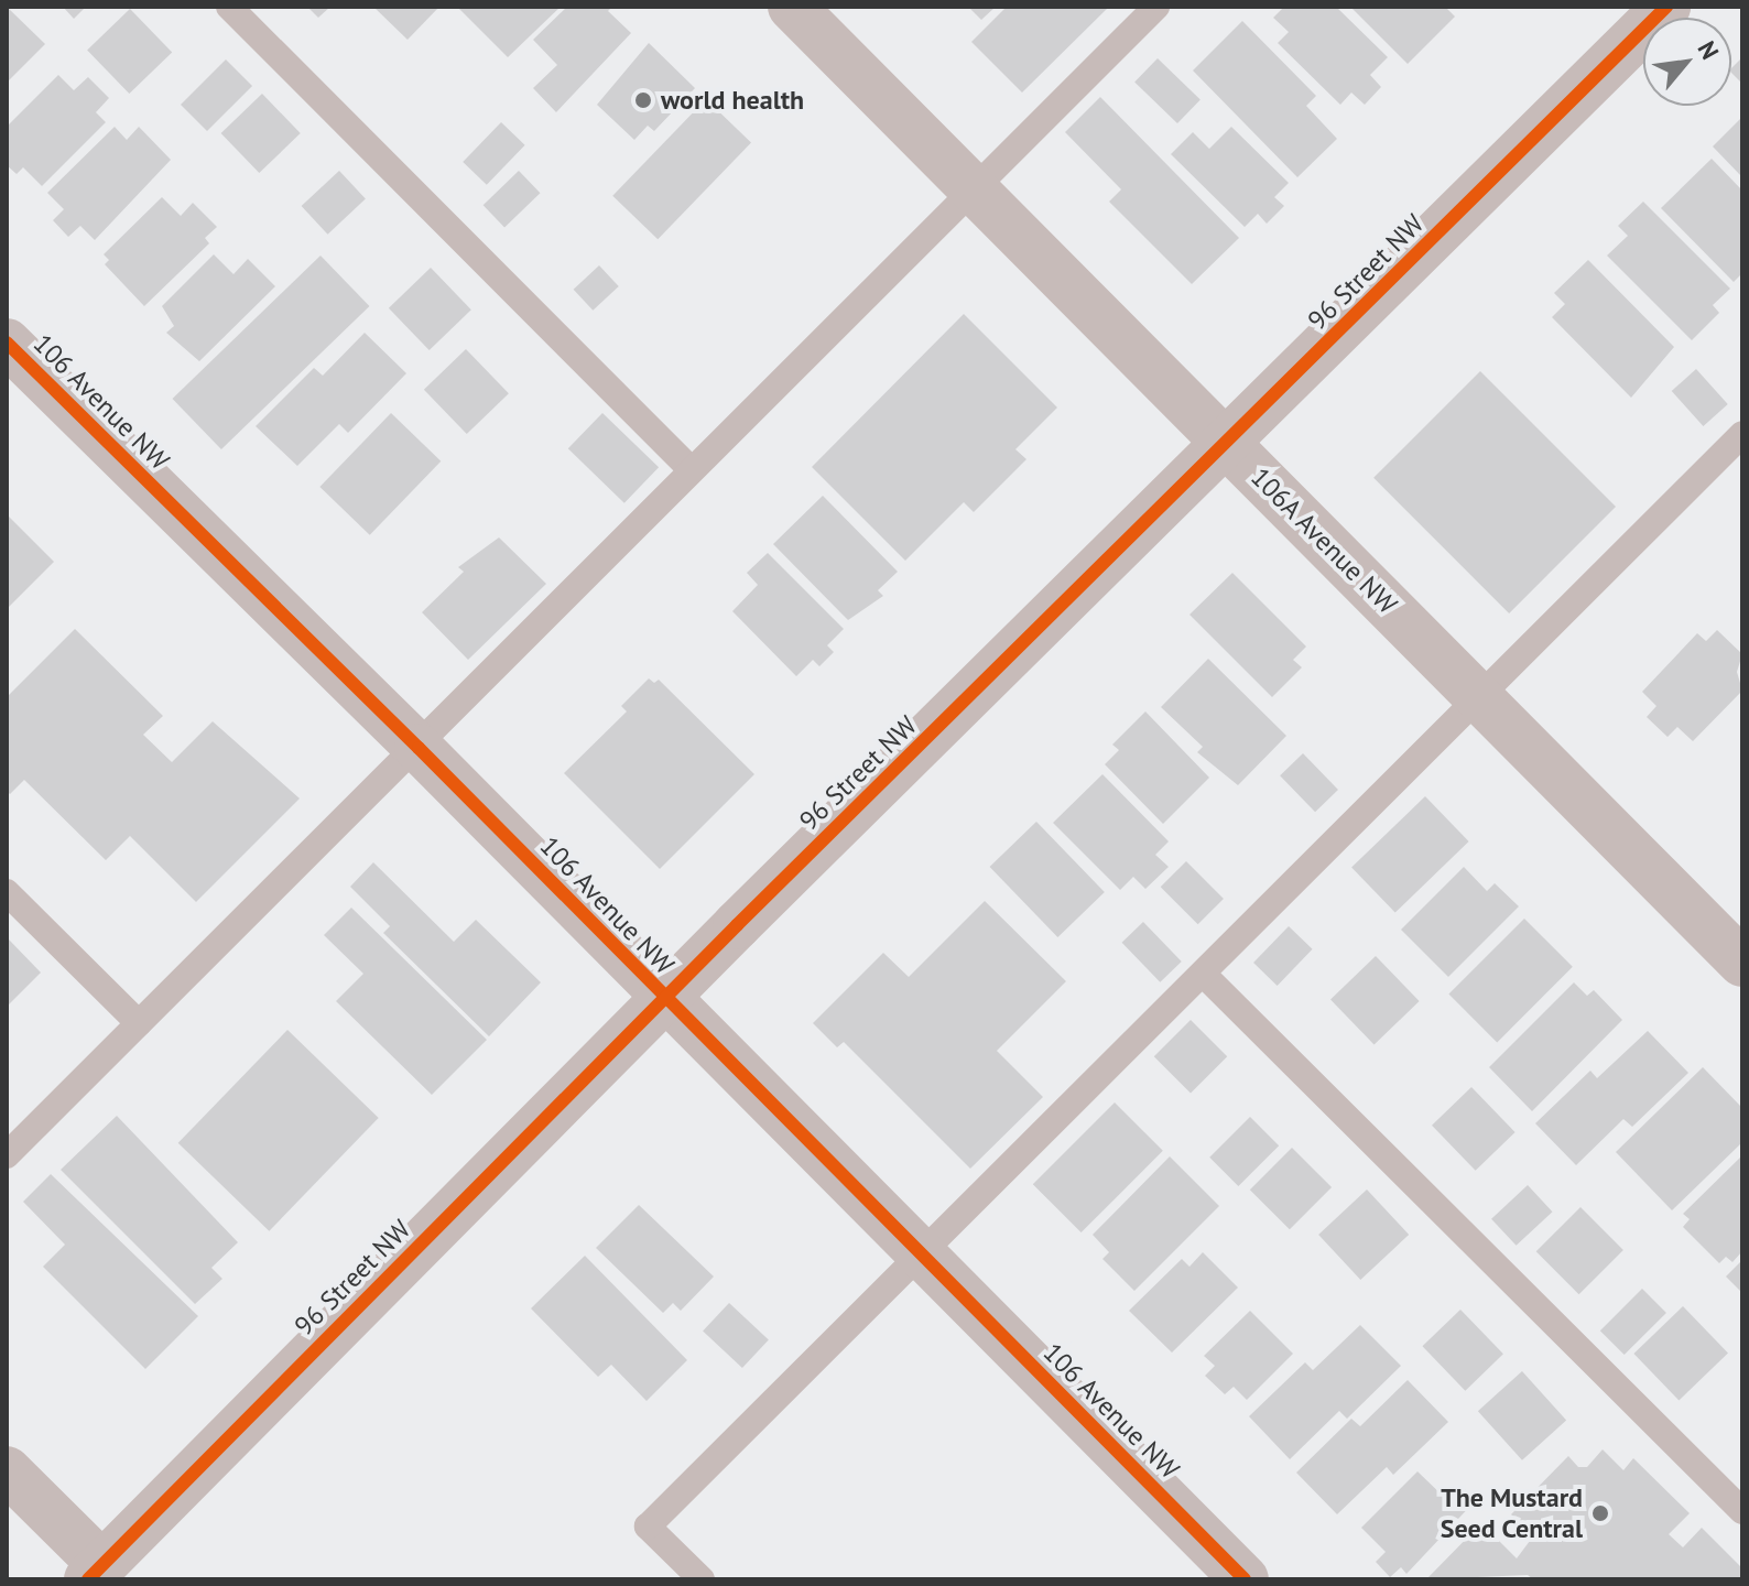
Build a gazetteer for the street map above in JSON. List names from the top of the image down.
{
  "streets": {
    "street": ["96 Street NW", "106 Avenue NW", "106A Avenue NW"]
  },
  "crossings": [
    ["96 Street NW", "106 Avenue NW"],
    ["96 Street NW", "106A Avenue NW"]
  ],
  "places": ["world health", "The Mustard Seed Central"],
  "north": "top right"
}
